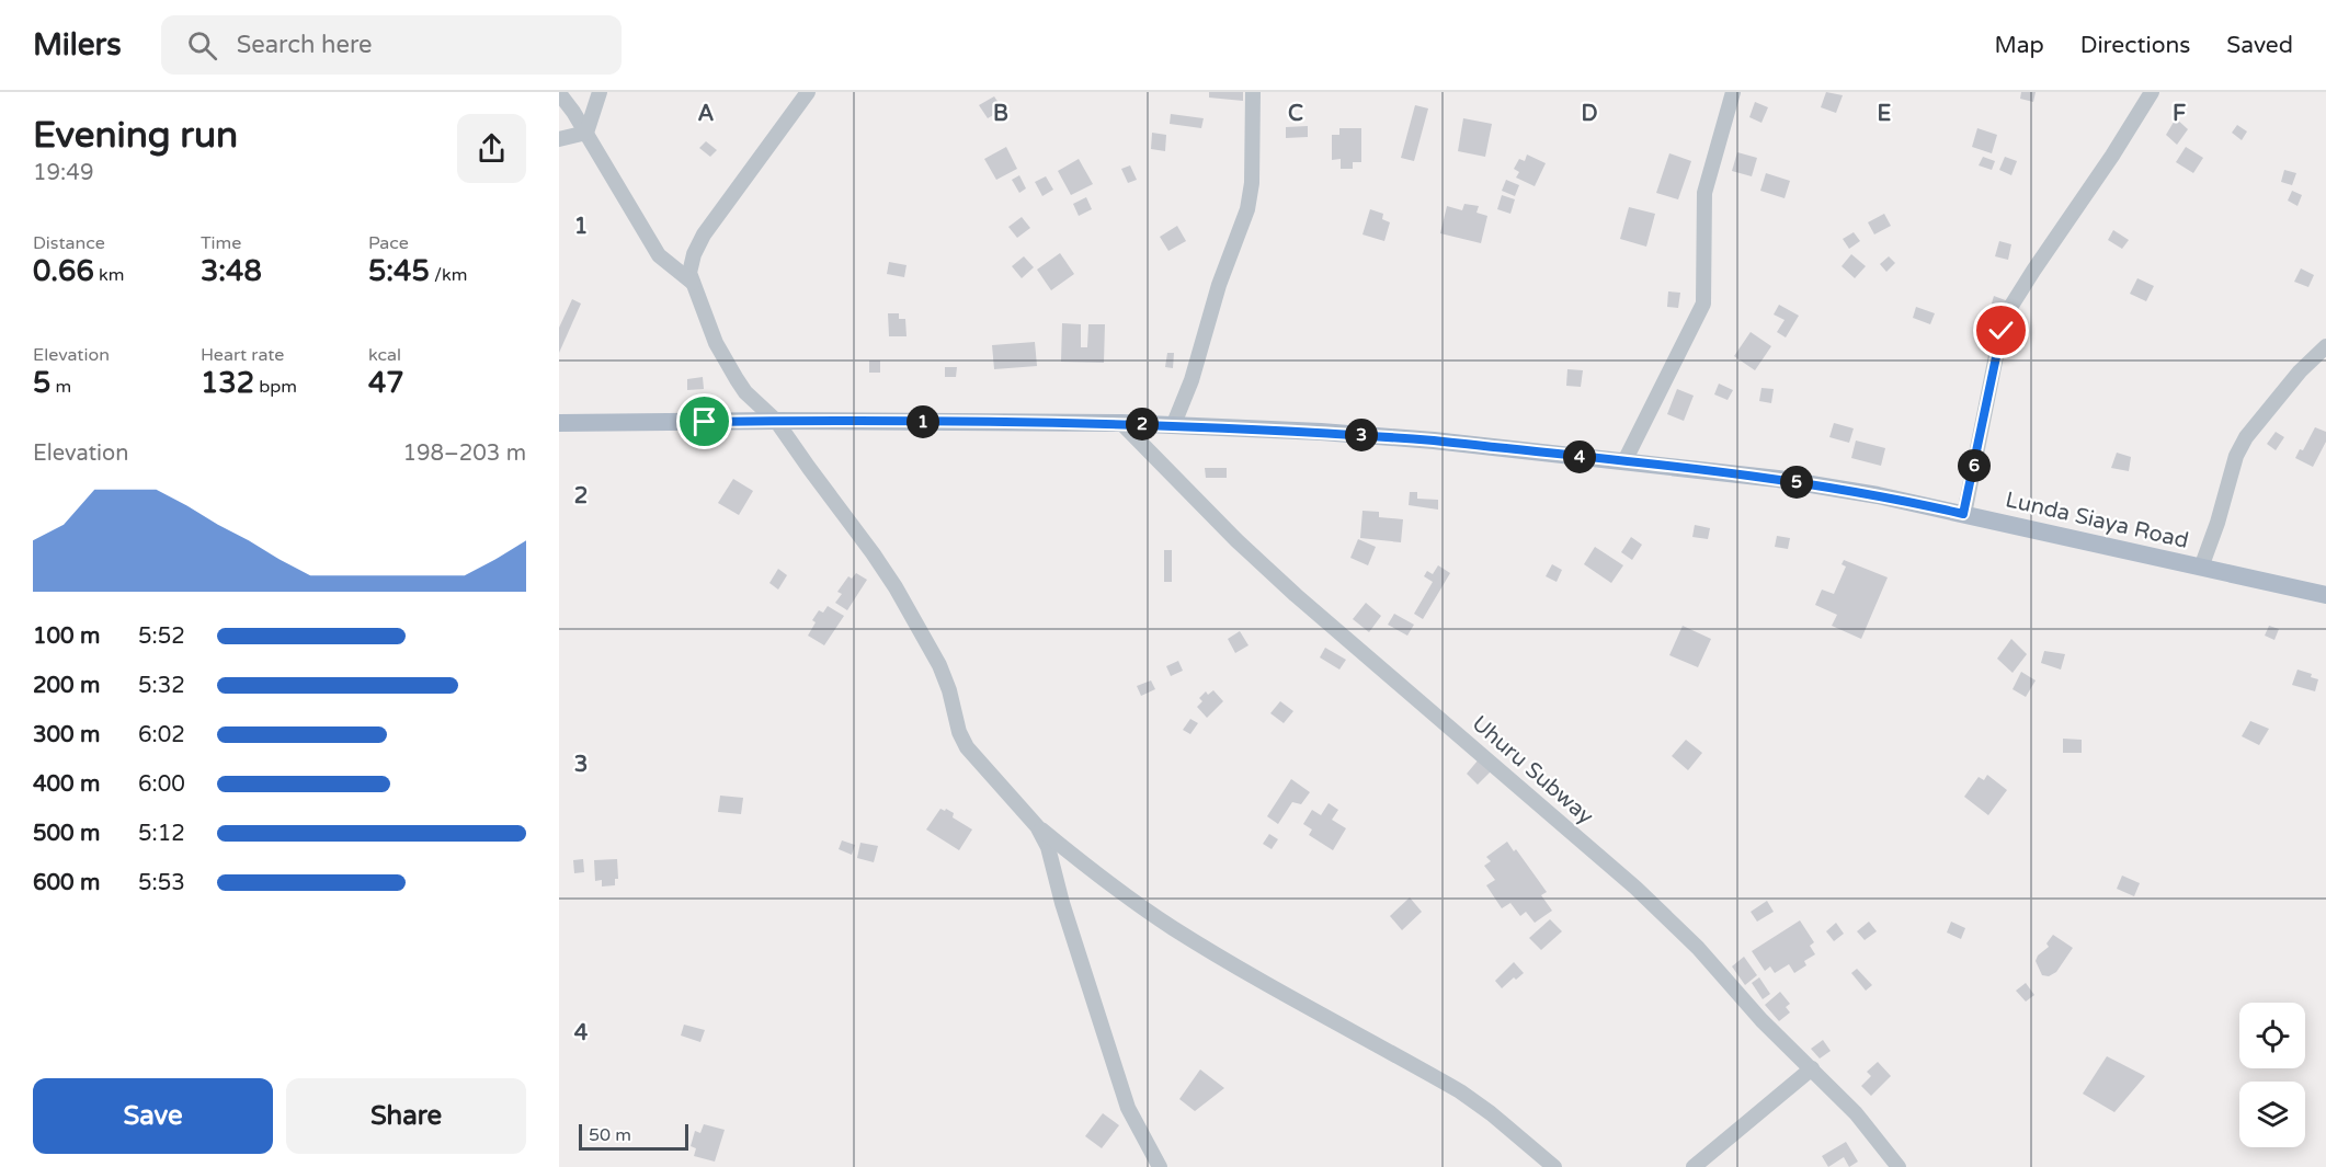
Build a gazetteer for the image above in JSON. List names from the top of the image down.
{
  "streets": {
    "main road": ["Lunda Siaya Road"],
    "street": ["Uhuru Subway"]
  },
  "crossings": [
    ["Lunda Siaya Road", "Uhuru Subway"]
  ],
  "scale_bar": "50 m",
  "page": {
    "header": "Milers",
    "search": "Search here",
    "nav": ["Map", "Directions", "Saved"],
    "heading": ["Evening run", "19:49"],
    "stats": [
      ["Distance", "0.66 km"],
      ["Time", "3:48"],
      ["Pace", "5:45 /km"],
      ["Elevation", "5 m"],
      ["Heart rate", "132 bpm"],
      ["kcal", "47"]
    ],
    "pins": [
      "1",
      "2",
      "3",
      "4",
      "6",
      "5"
    ],
    "chart": ["Elevation", "198–203 m"],
    "list": [
      {
        "name": "100 m",
        "note": "5:52"
      },
      {
        "name": "200 m",
        "note": "5:32"
      },
      {
        "name": "300 m",
        "note": "6:02"
      },
      {
        "name": "400 m",
        "note": "6:00"
      },
      {
        "name": "500 m",
        "note": "5:12"
      },
      {
        "name": "600 m",
        "note": "5:53"
      }
    ],
    "buttons": ["Save", "Share"],
    "scale": "50 m"
  },
  "grid": {
    "columns": [
      "A",
      "B",
      "C",
      "D",
      "E",
      "F"
    ],
    "rows": [
      "1",
      "2",
      "3",
      "4"
    ]
  }
}
